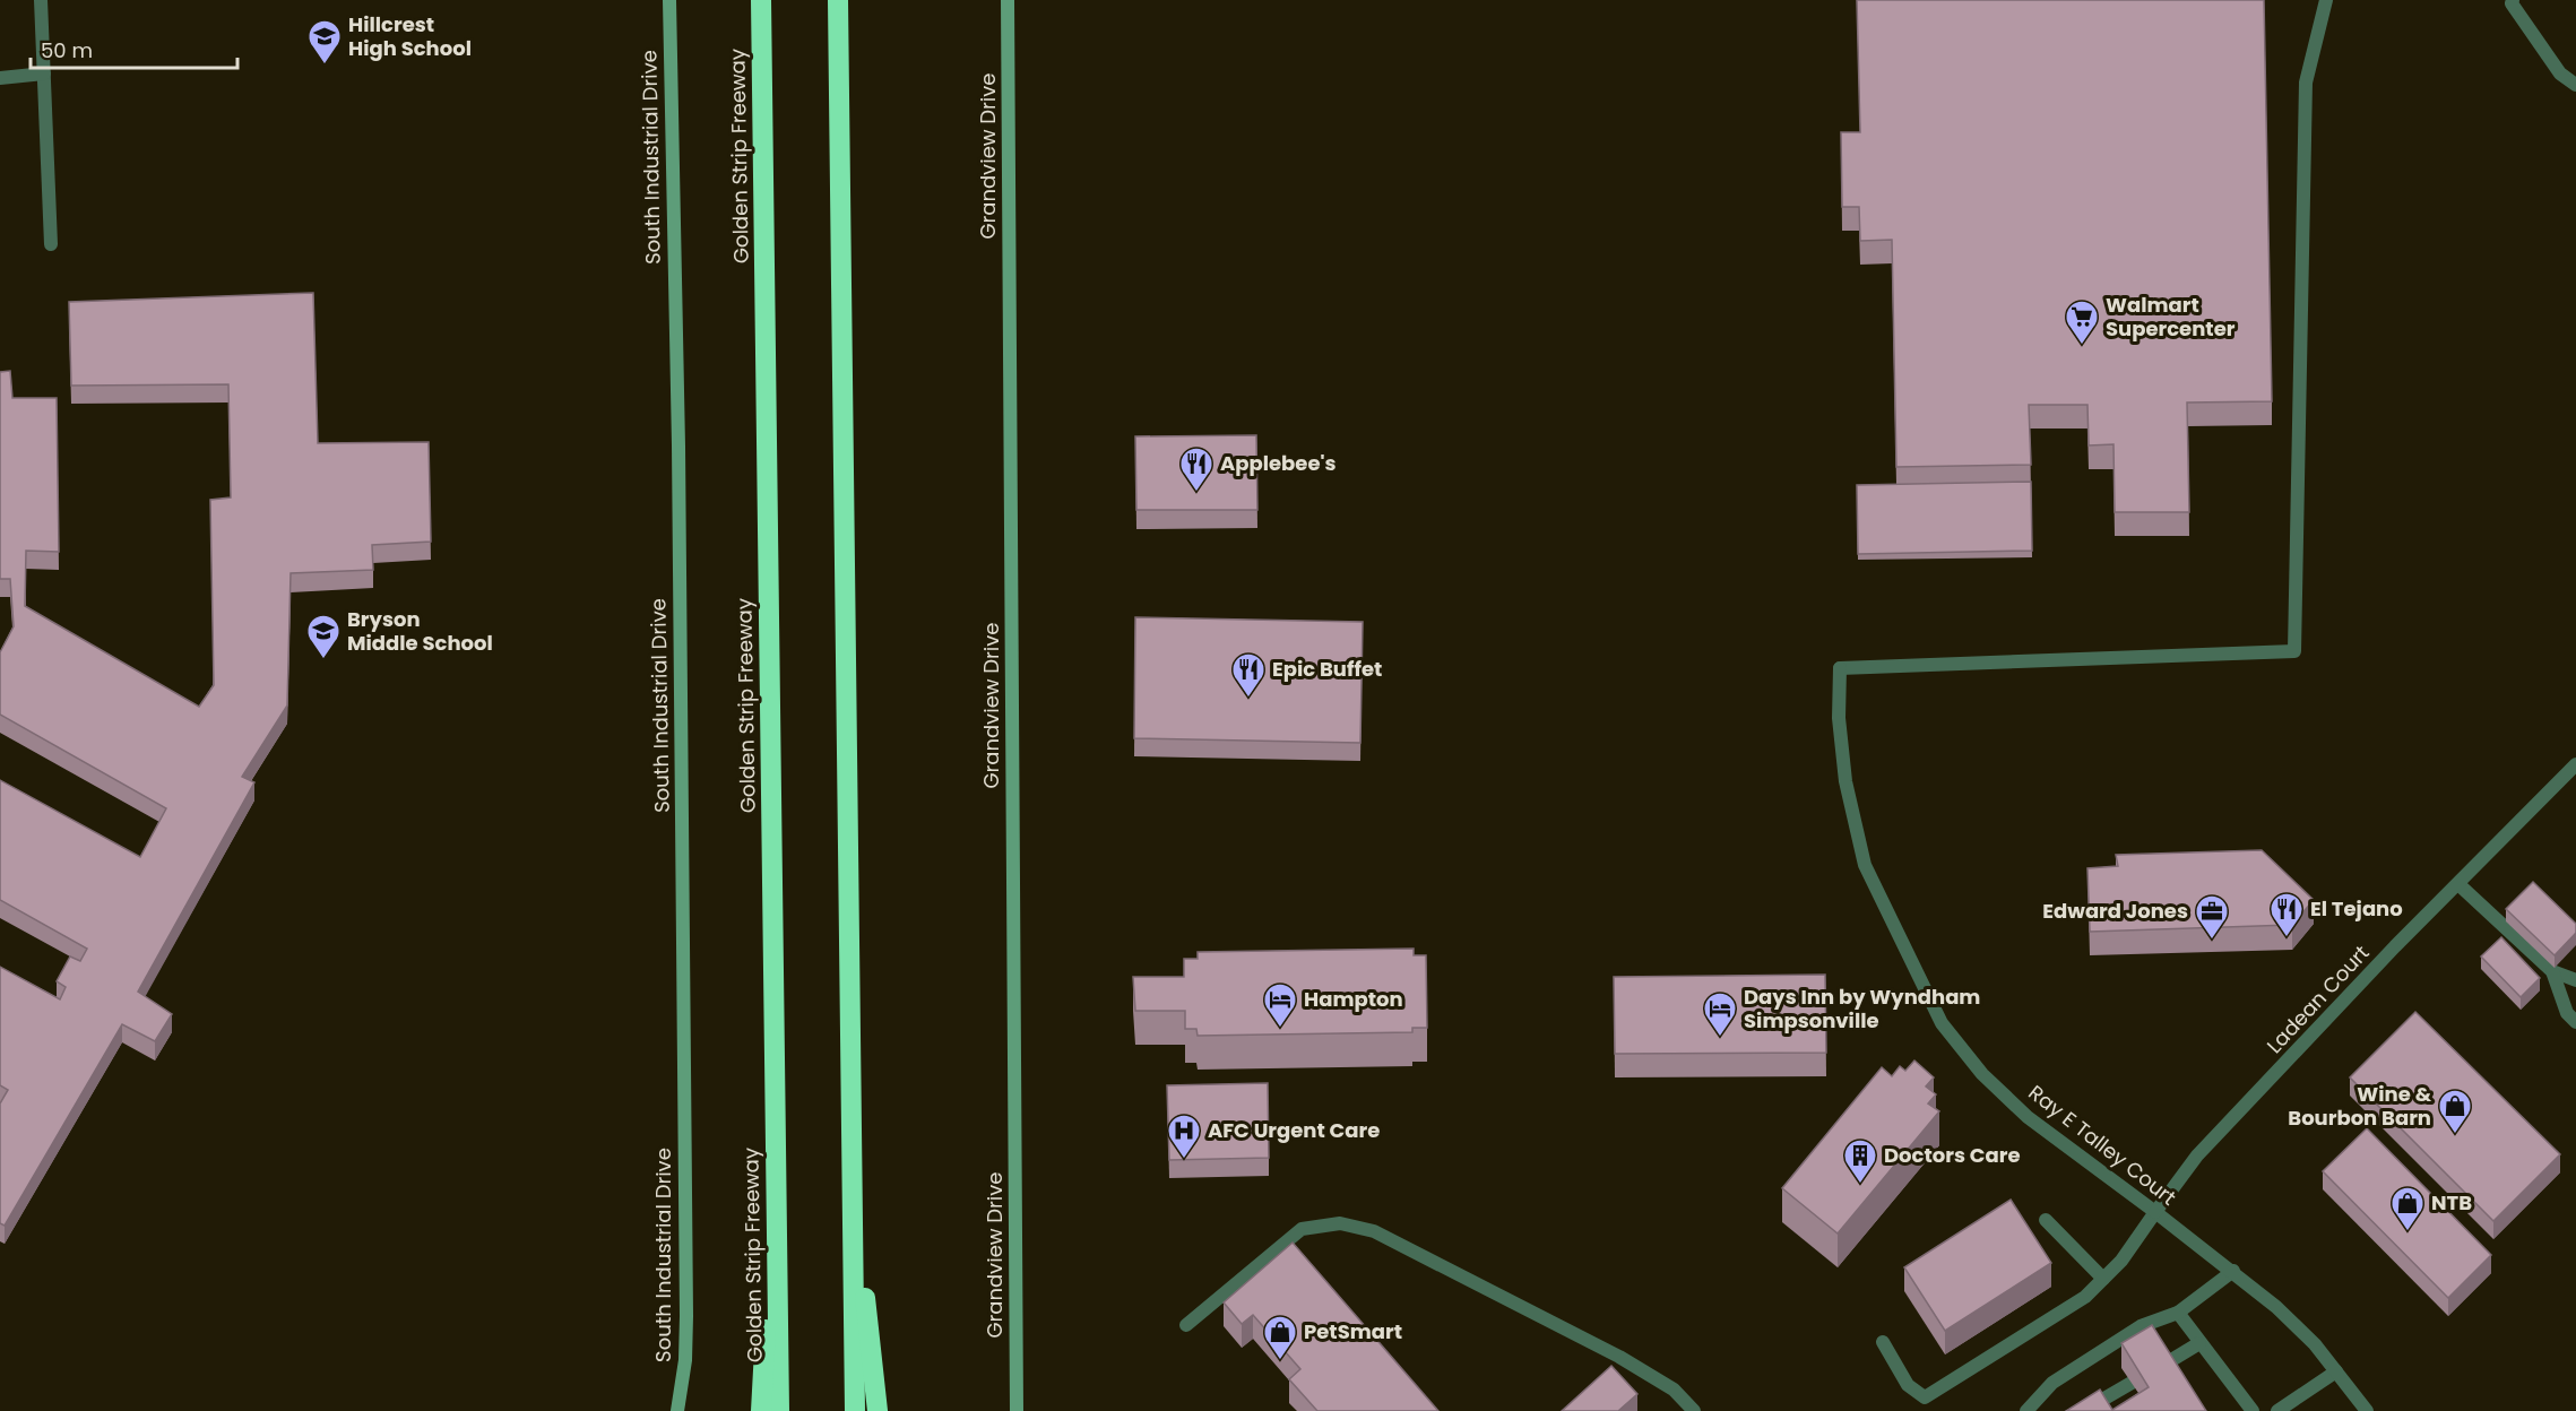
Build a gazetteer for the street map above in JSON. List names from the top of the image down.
{
  "streets": {
    "highway": ["Golden Strip Freeway"],
    "street": [
      "Grandview Drive",
      "South Industrial Drive",
      "Ladean Court",
      "Ray E Talley Court"
    ]
  },
  "crossings": [
    ["Ladean Court", "Ray E Talley Court"]
  ],
  "places": {
    "school or university": ["Hillcrest High School", "Bryson Middle School"],
    "supermarket": ["Walmart Supercenter"],
    "restaurant": ["Applebee's", "Epic Buffet", "El Tejano"],
    "office": ["Edward Jones"],
    "hotel": ["Hampton", "Days Inn by Wyndham Simpsonville"],
    "shop": ["Wine & Bourbon Barn", "NTB", "PetSmart"],
    "hospital": ["AFC Urgent Care"],
    "building": ["Doctors Care"]
  },
  "scale_bar": "50 m"
}
